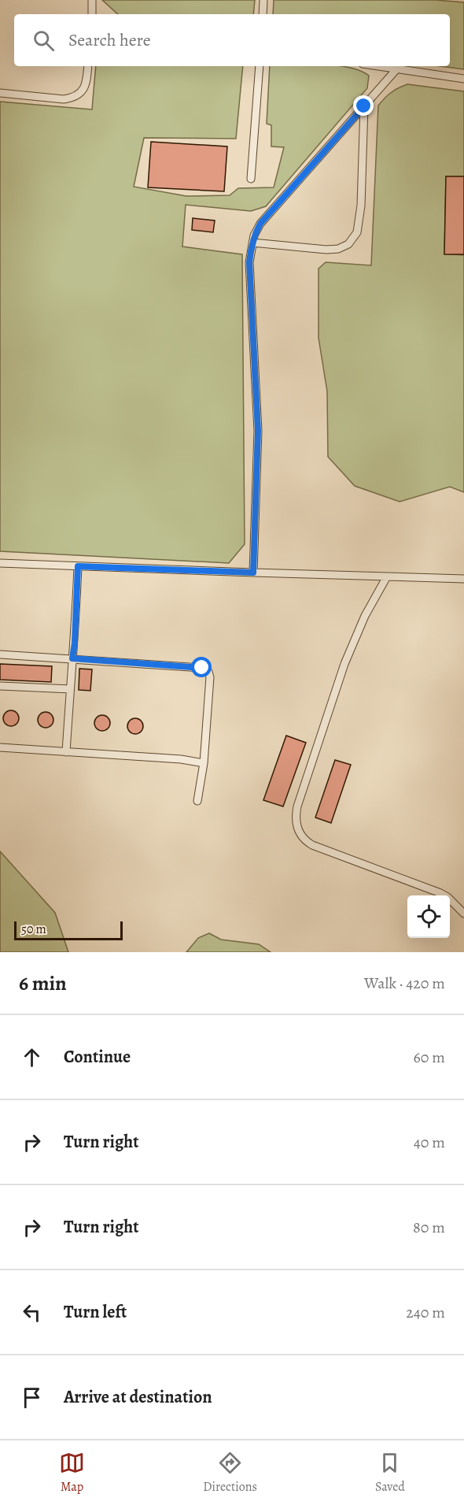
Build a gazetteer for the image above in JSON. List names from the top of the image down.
{
  "scale_bar": "50 m",
  "page": {
    "search": "Search here",
    "scale": "50 m",
    "heading": ["6 min", "Walk · 420 m"],
    "list": [
      ["Continue", "60 m"],
      ["Turn right", "40 m"],
      ["Turn right", "80 m"],
      ["Turn left", "240 m"],
      "Arrive at destination"
    ],
    "nav": ["Map", "Directions", "Saved"]
  }
}
